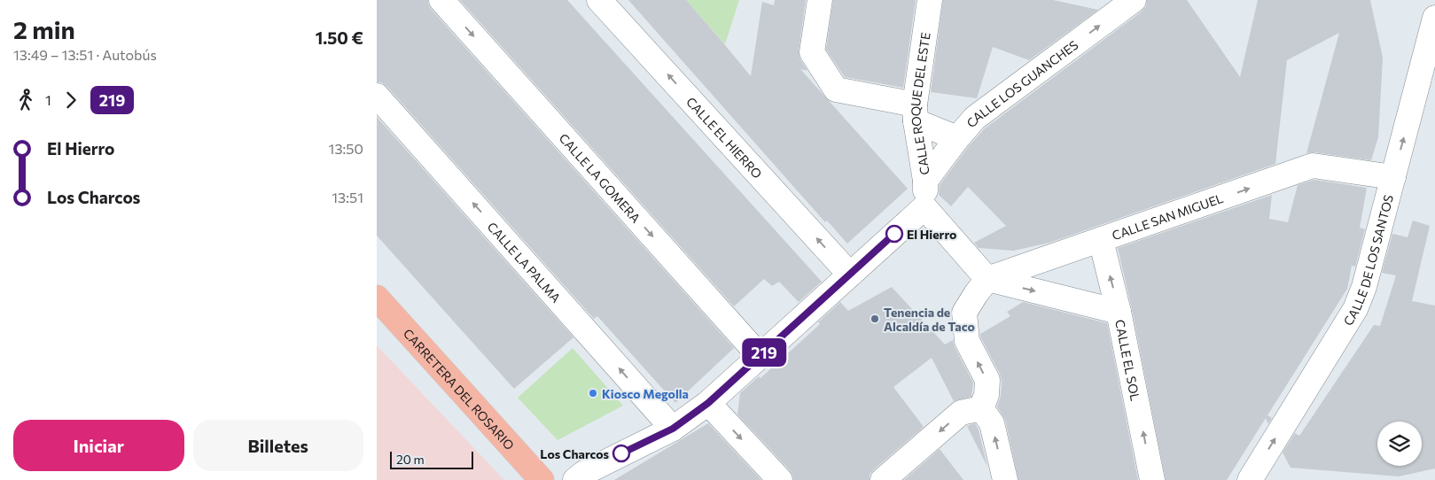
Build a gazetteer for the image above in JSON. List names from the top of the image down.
{
  "streets": {
    "main road": ["CARRETERA DEL ROSARIO"],
    "street": [
      "CALLE LOS GUANCHES",
      "CALLE ROQUE DEL ESTE",
      "CALLE EL HIERRO",
      "CALLE LA GOMERA",
      "CALLE SAN MIGUEL",
      "CALLE DE LOS SANTOS",
      "CALLE LA PALMA",
      "CALLE EL SOL"
    ]
  },
  "crossings": [
    ["CALLE LOS GUANCHES", "CALLE ROQUE DEL ESTE"],
    ["CALLE SAN MIGUEL", "CALLE DE LOS SANTOS"],
    ["CALLE SAN MIGUEL", "CALLE EL SOL"]
  ],
  "one_way": [
    "CALLE LOS GUANCHES",
    "CALLE EL HIERRO",
    "CALLE LA GOMERA",
    "CALLE SAN MIGUEL",
    "CALLE DE LOS SANTOS",
    "CALLE LA PALMA"
  ],
  "places": [
    "El Hierro",
    "Tenencia de Alcaldía de Taco",
    "Kiosco Megolla",
    "Los Charcos"
  ],
  "lines": ["bus line 219"],
  "scale_bar": "20 m",
  "page": {
    "heading": ["2 min", "13:49 – 13:51 · Autobús", "1.50 €"],
    "on_map": "219",
    "legs": ["1", "219"],
    "list": [
      {
        "name": "El Hierro",
        "value": "13:50"
      },
      {
        "name": "Los Charcos",
        "value": "13:51"
      }
    ],
    "buttons": ["Iniciar", "Billetes"],
    "scale": "20 m"
  }
}
